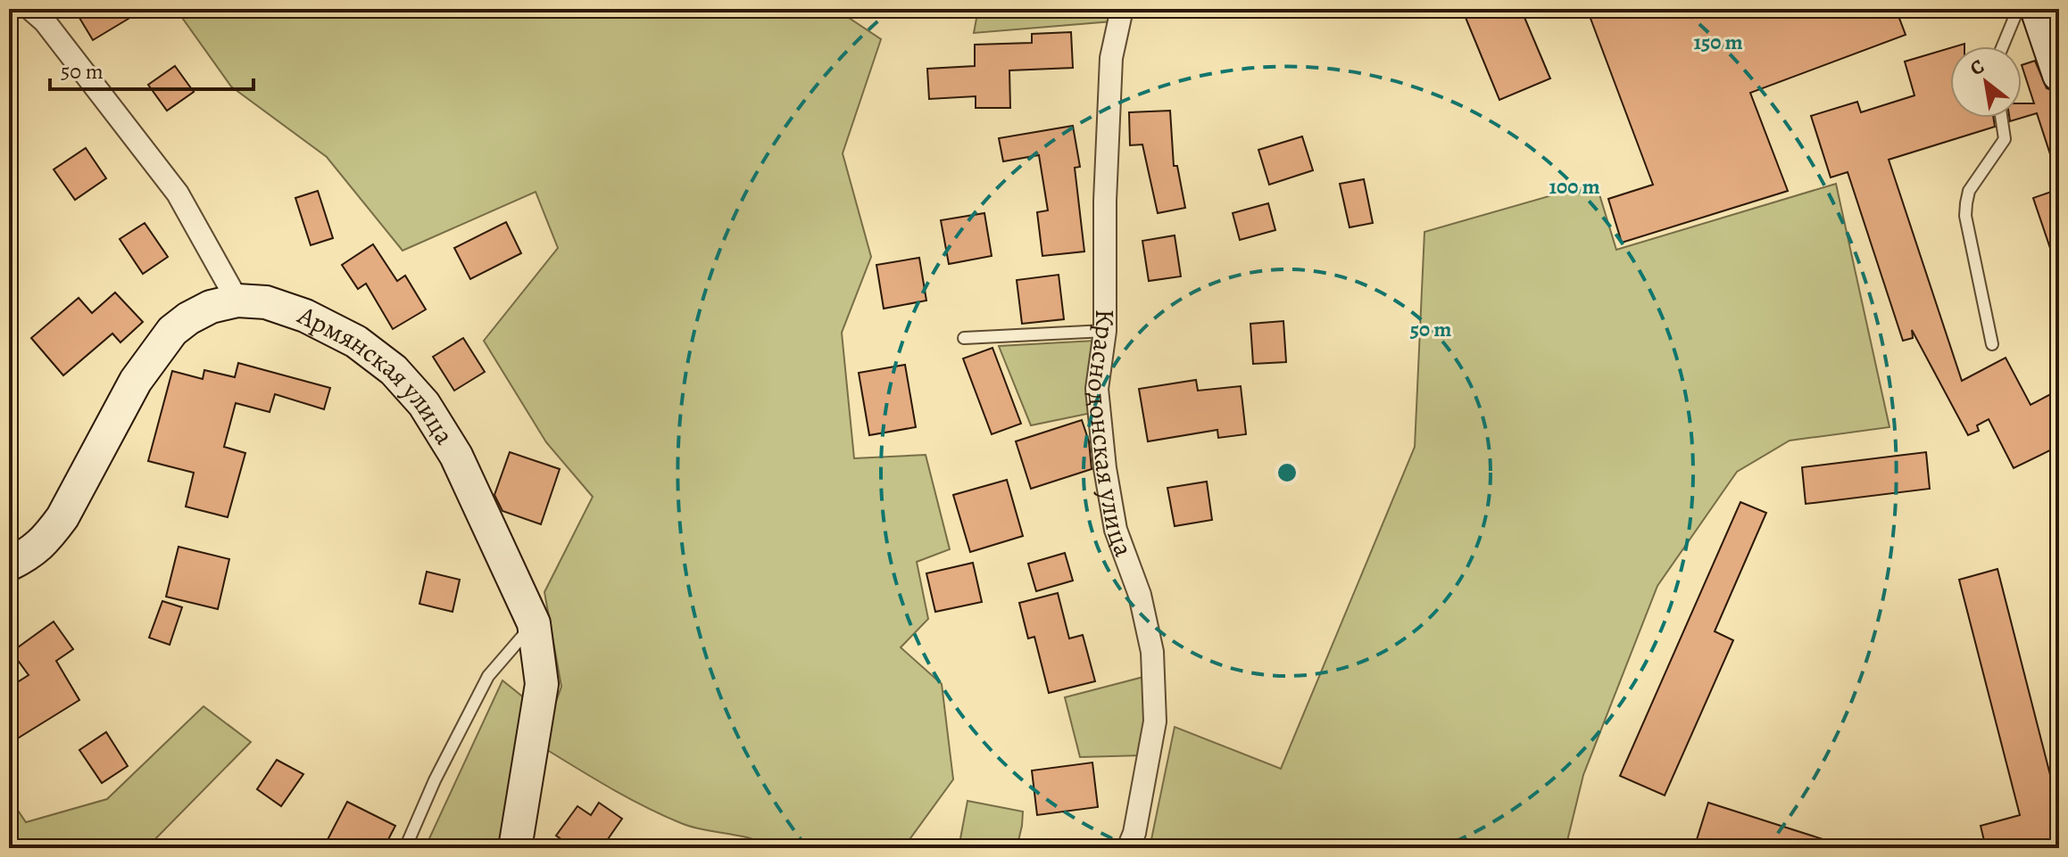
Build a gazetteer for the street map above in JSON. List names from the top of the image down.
{
  "streets": {
    "street": ["Армянская улица", "Краснодонская улица"]
  },
  "scale_bar": "50 m",
  "north": "top left",
  "rings": ["150 m", "100 m", "50 m"]
}
